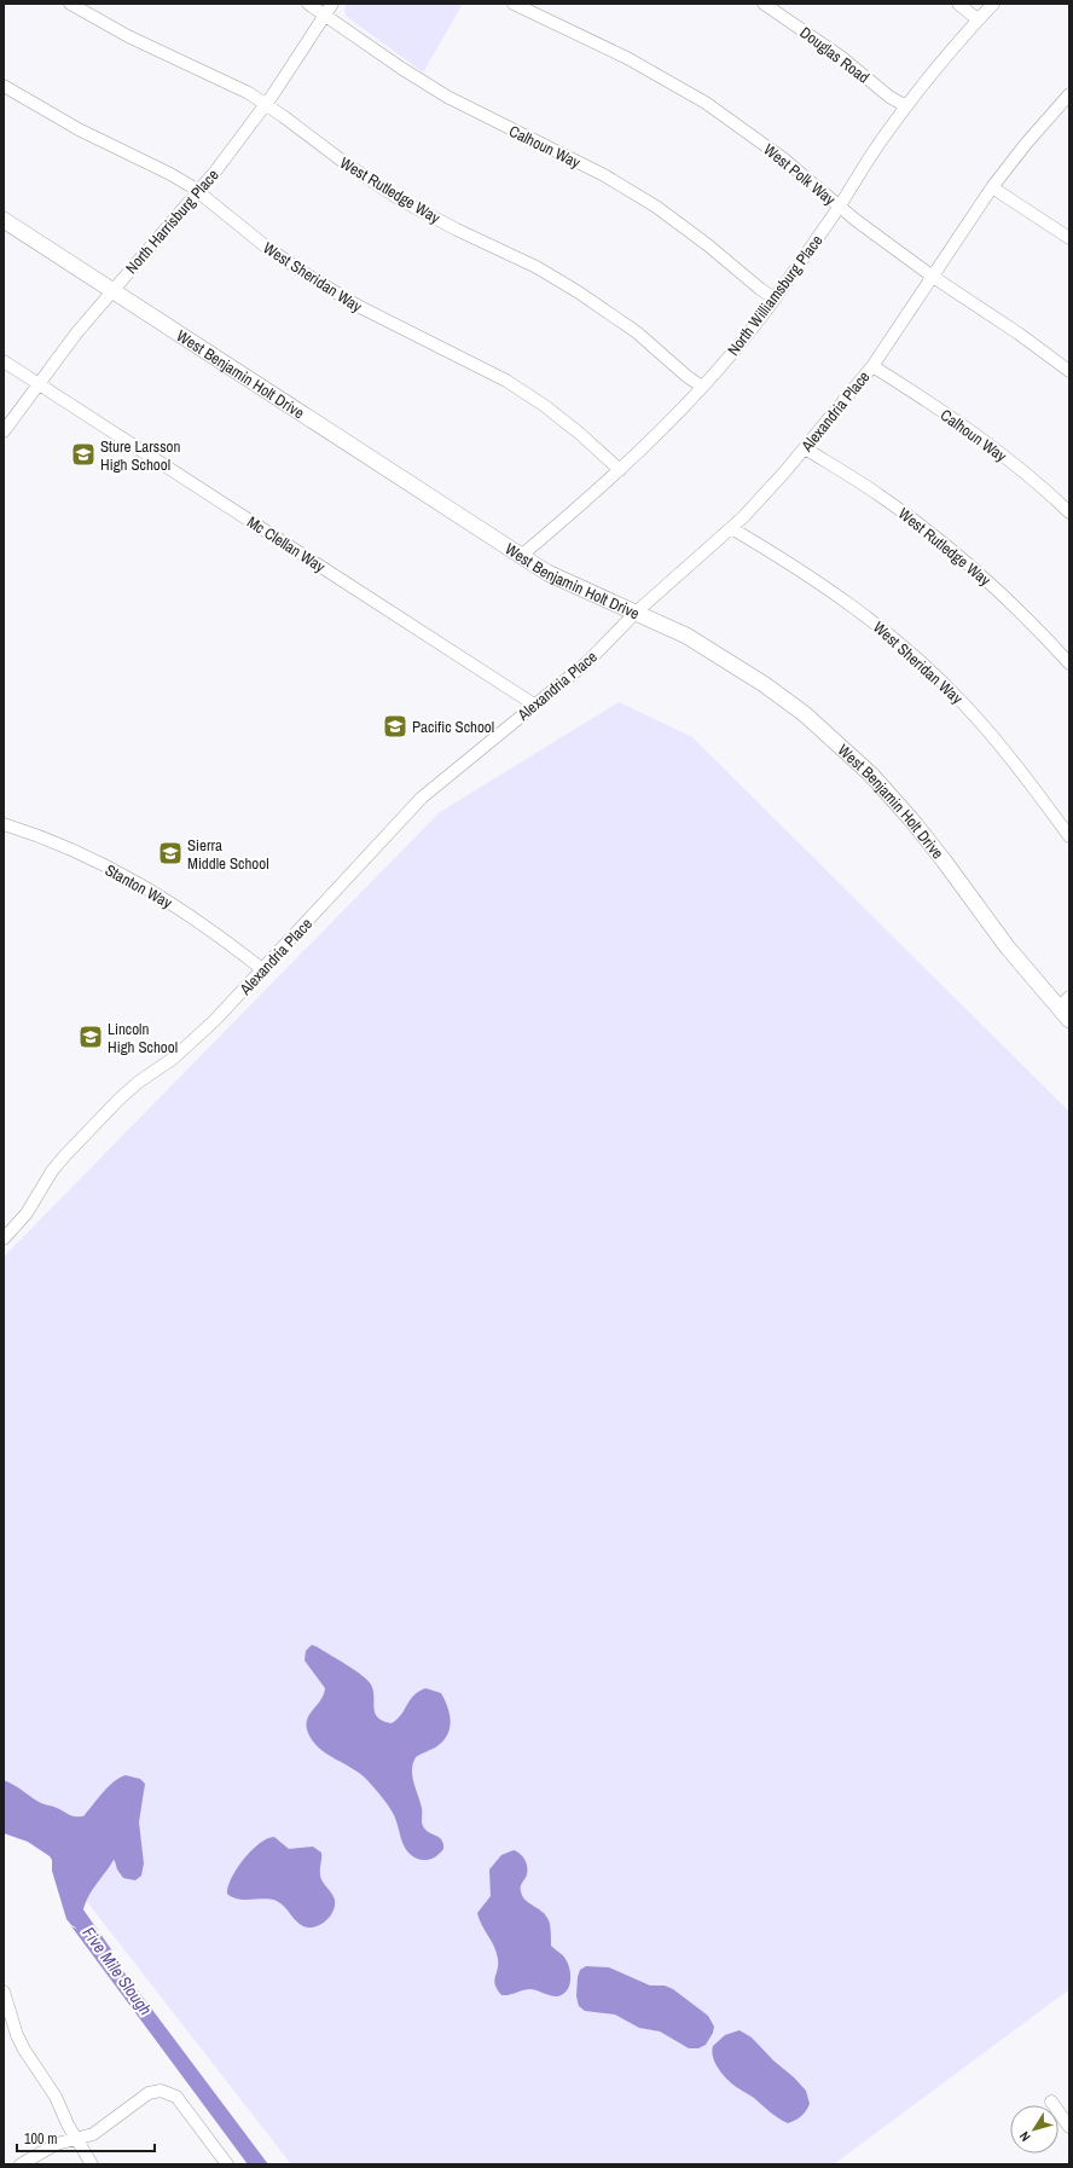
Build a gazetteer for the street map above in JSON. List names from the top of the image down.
{
  "streets": {
    "main road": ["West Benjamin Holt Drive"],
    "street": [
      "Douglas Road",
      "Calhoun Way",
      "West Polk Way",
      "West Rutledge Way",
      "North Harrisburg Place",
      "West Sheridan Way",
      "North Williamsburg Place",
      "Alexandria Place",
      "Mc Clellan Way",
      "Stanton Way"
    ]
  },
  "crossings": [
    ["Douglas Road", "North Williamsburg Place"],
    ["Calhoun Way", "North Harrisburg Place"],
    ["Calhoun Way", "North Williamsburg Place"],
    ["Calhoun Way", "Alexandria Place"],
    ["West Polk Way", "North Williamsburg Place"],
    ["West Polk Way", "Alexandria Place"],
    ["West Rutledge Way", "North Harrisburg Place"],
    ["West Rutledge Way", "North Williamsburg Place"],
    ["West Rutledge Way", "Alexandria Place"],
    ["North Harrisburg Place", "West Sheridan Way"],
    ["North Harrisburg Place", "West Benjamin Holt Drive"],
    ["North Harrisburg Place", "Mc Clellan Way"],
    ["West Sheridan Way", "North Williamsburg Place"],
    ["West Sheridan Way", "Alexandria Place"],
    ["North Williamsburg Place", "West Benjamin Holt Drive"],
    ["West Benjamin Holt Drive", "Alexandria Place"],
    ["Alexandria Place", "Mc Clellan Way"],
    ["Alexandria Place", "Stanton Way"]
  ],
  "water": ["Five Mile Slough"],
  "places": {
    "school or university": [
      "Sture Larsson High School",
      "Pacific School",
      "Sierra Middle School",
      "Lincoln High School"
    ]
  },
  "scale_bar": "100 m",
  "north": "bottom left"
}
